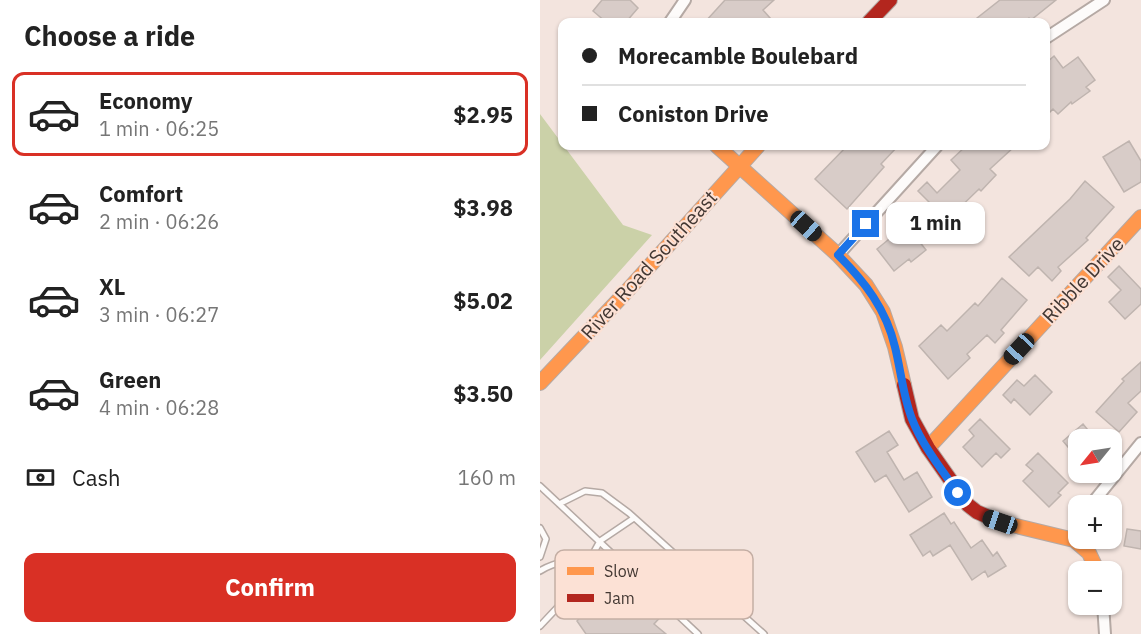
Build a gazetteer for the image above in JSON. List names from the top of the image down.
{
  "streets": {
    "street": ["River Road Southeast", "Ribble Drive"]
  },
  "legend": ["Slow", "Jam"],
  "north": "bottom left",
  "page": {
    "heading": "Choose a ride",
    "banner": ["Morecamble Boulebard", "Coniston Drive"],
    "list": [
      {
        "name": "Economy",
        "note": "1 min · 06:25",
        "value": "$2.95"
      },
      {
        "name": "Comfort",
        "note": "2 min · 06:26",
        "value": "$3.98"
      },
      {
        "name": "XL",
        "note": "3 min · 06:27",
        "value": "$5.02"
      },
      {
        "name": "Green",
        "note": "4 min · 06:28",
        "value": "$3.50"
      }
    ],
    "bubble": "1 min",
    "map_buttons": ["+", "−"],
    "pay": ["Cash", "160 m"],
    "buttons": "Confirm"
  }
}
